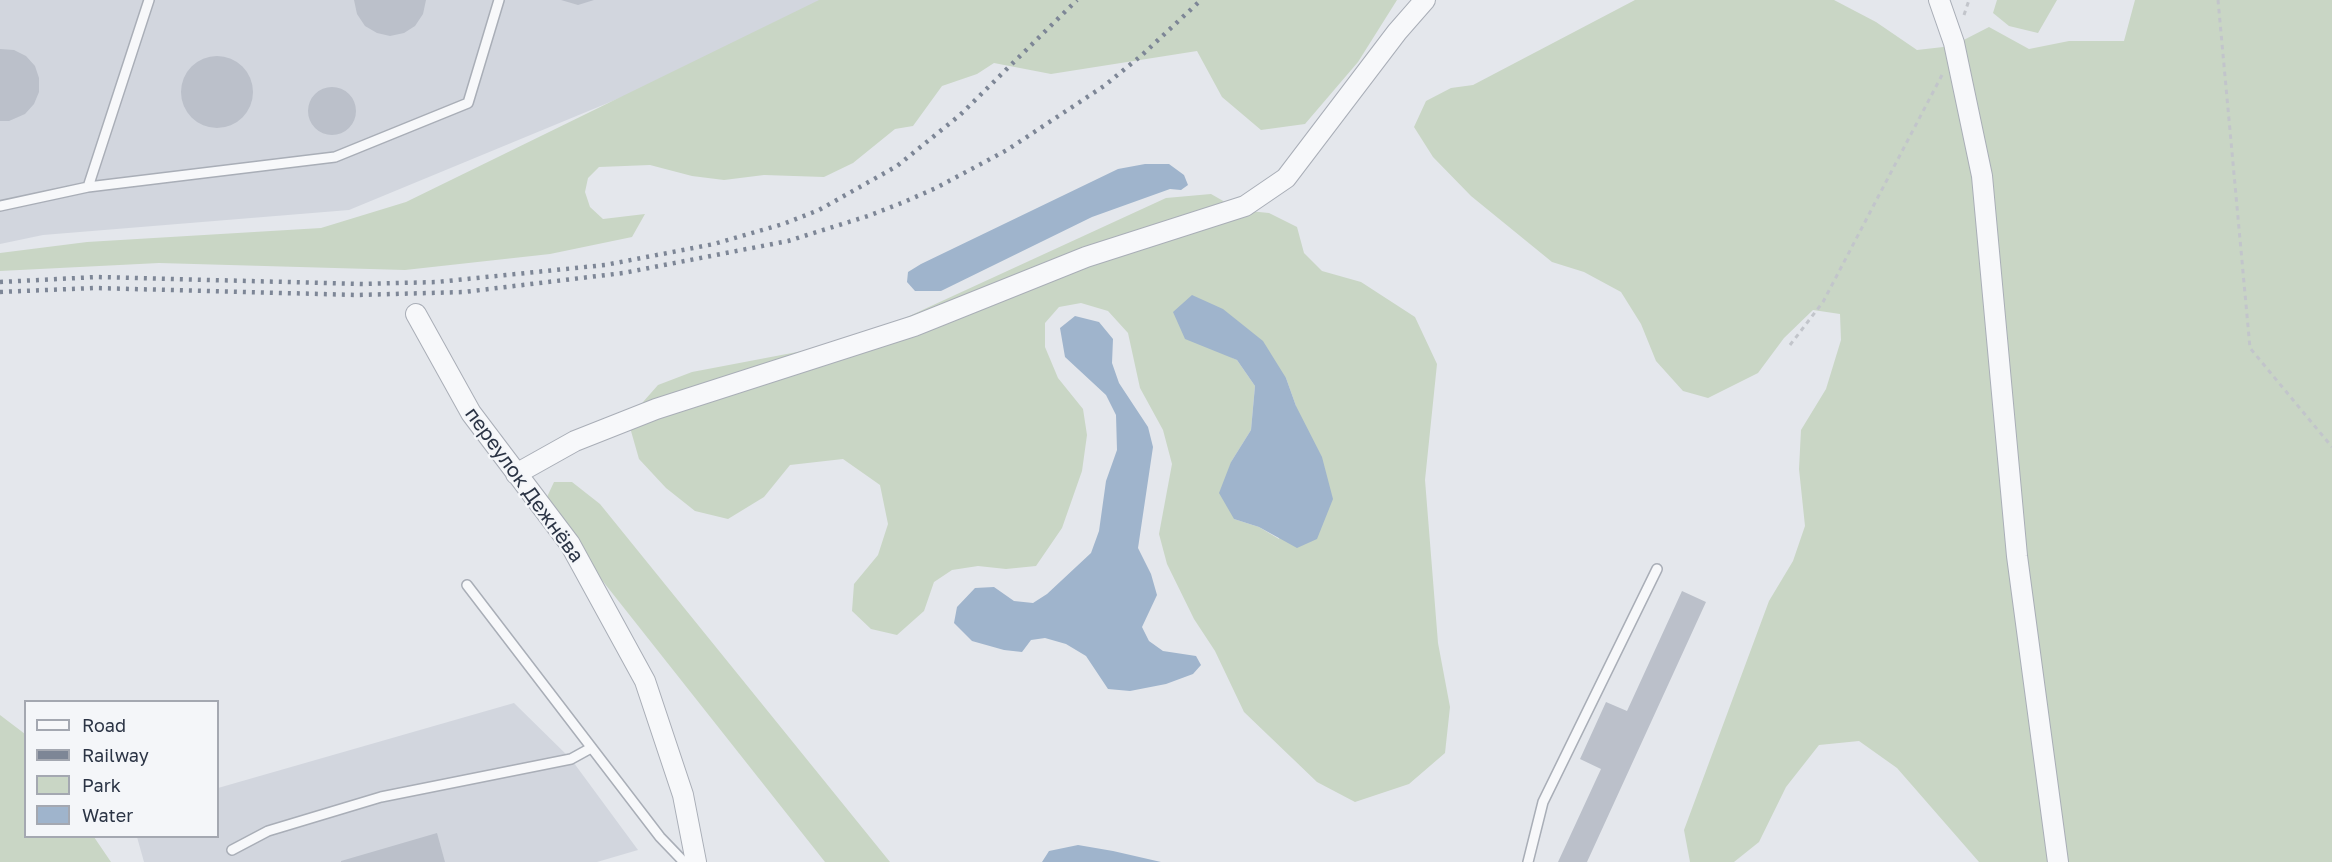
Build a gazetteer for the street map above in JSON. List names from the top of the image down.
{
  "streets": {
    "street": ["переулок Дежнёва"]
  },
  "legend": [
    "Road",
    "Railway",
    "Park",
    "Water"
  ]
}
